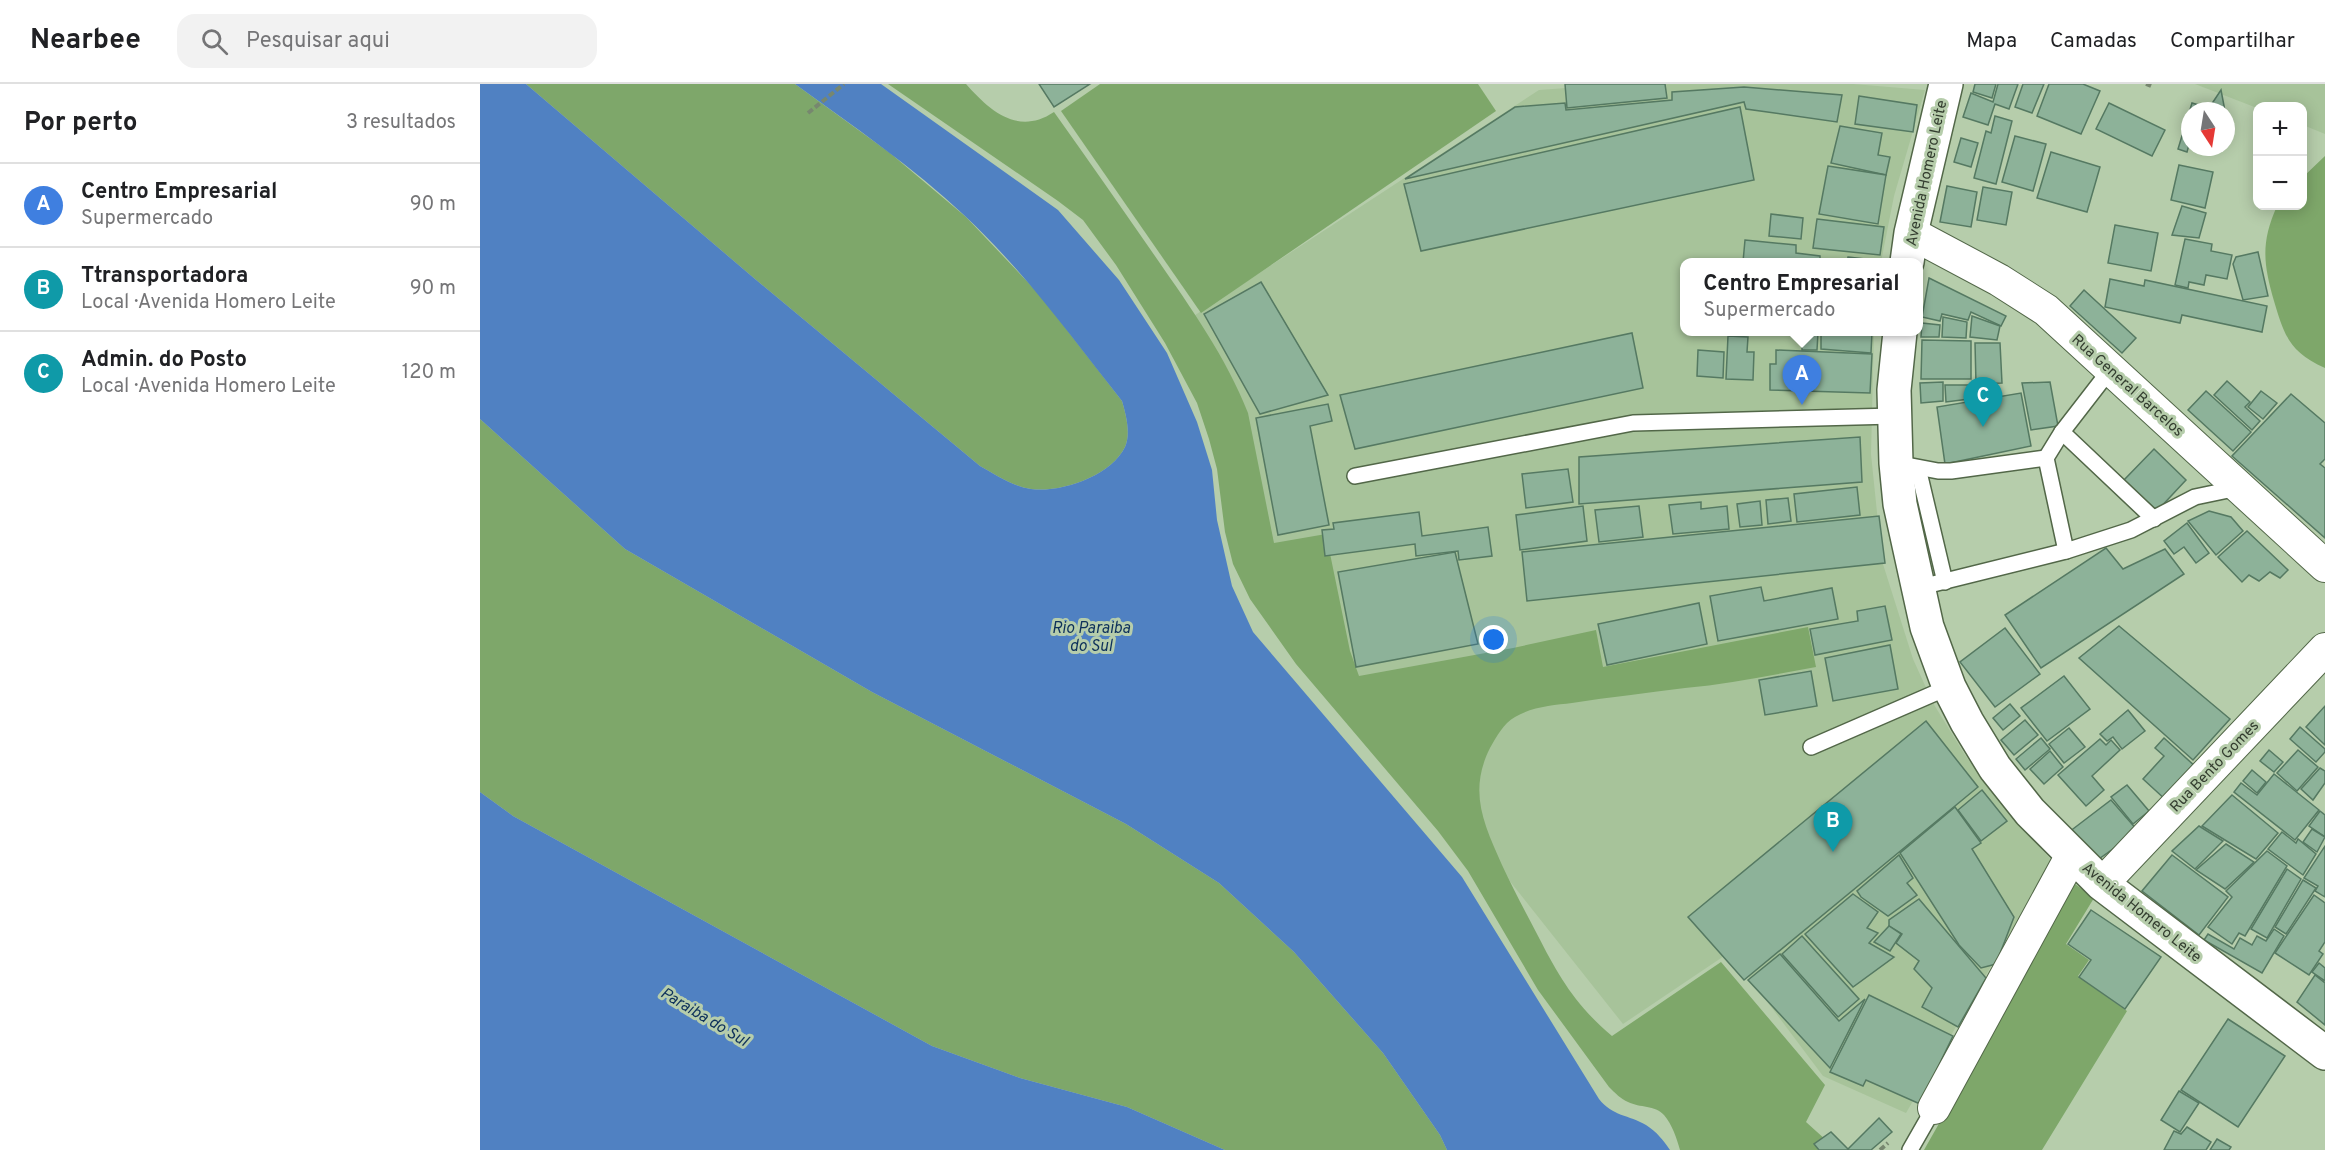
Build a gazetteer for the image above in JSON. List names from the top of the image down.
{
  "streets": {
    "street": ["Avenida Homero Leite", "Rua General Barcelos", "Rua Bento Gomes"]
  },
  "crossings": [
    ["Avenida Homero Leite", "Rua General Barcelos"],
    ["Avenida Homero Leite", "Rua Bento Gomes"]
  ],
  "water": ["Rio Paraiba do Sul", "Paraiba do Sul"],
  "north": "bottom",
  "page": {
    "header": "Nearbee",
    "search": "Pesquisar aqui",
    "nav": ["Mapa", "Camadas", "Compartilhar"],
    "heading": ["Por perto", "3 resultados"],
    "map_buttons": ["+", "−"],
    "list": [
      {
        "mark": "A",
        "name": "Centro Empresarial",
        "note": "Supermercado",
        "value": "90 m"
      },
      {
        "mark": "B",
        "name": "Ttransportadora",
        "note": "Local · Avenida Homero Leite",
        "value": "90 m"
      },
      {
        "mark": "C",
        "name": "Admin. do Posto",
        "note": "Local · Avenida Homero Leite",
        "value": "120 m"
      }
    ],
    "popup": ["Centro Empresarial", "Supermercado"],
    "pins": ["A", "C", "B"]
  }
}
